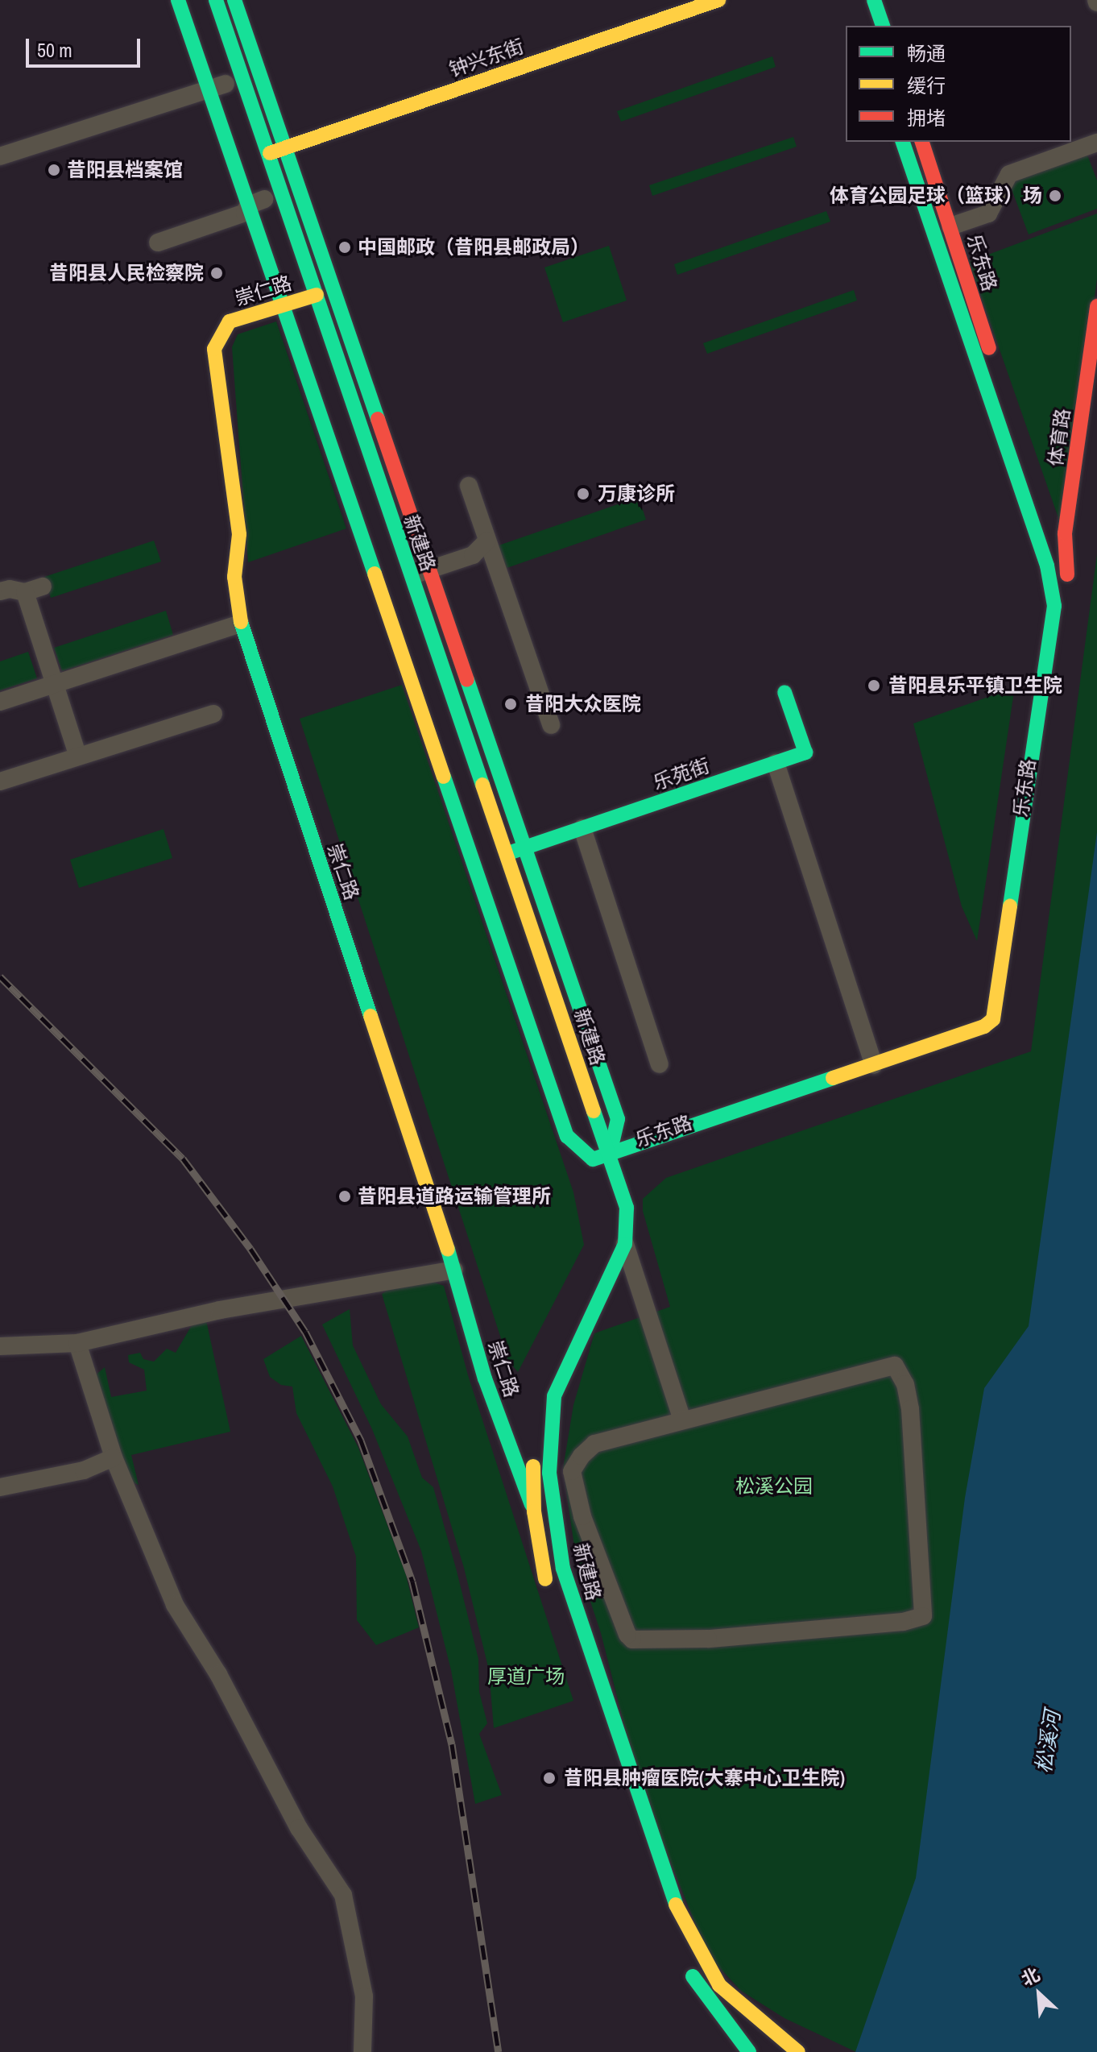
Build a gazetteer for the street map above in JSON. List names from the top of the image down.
{
  "streets": {
    "main road": [
      "钟兴东街",
      "乐东路",
      "崇仁路",
      "体育路",
      "新建路",
      "乐苑街"
    ]
  },
  "crossings": [
    ["钟兴东街", "新建路"],
    ["乐东路", "体育路"],
    ["乐东路", "新建路"],
    ["崇仁路", "新建路"],
    ["新建路", "乐苑街"]
  ],
  "water": ["松溪河"],
  "parks": ["松溪公园", "厚道广场"],
  "places": [
    "昔阳县档案馆",
    "体育公园足球（篮球）场",
    "中国邮政（昔阳县邮政局）",
    "昔阳县人民检察院",
    "万康诊所",
    "昔阳县乐平镇卫生院",
    "昔阳大众医院",
    "昔阳县道路运输管理所",
    "昔阳县肿瘤医院(大寨中心卫生院)"
  ],
  "legend": ["畅通", "缓行", "拥堵"],
  "scale_bar": "50 m",
  "north": "top left"
}
